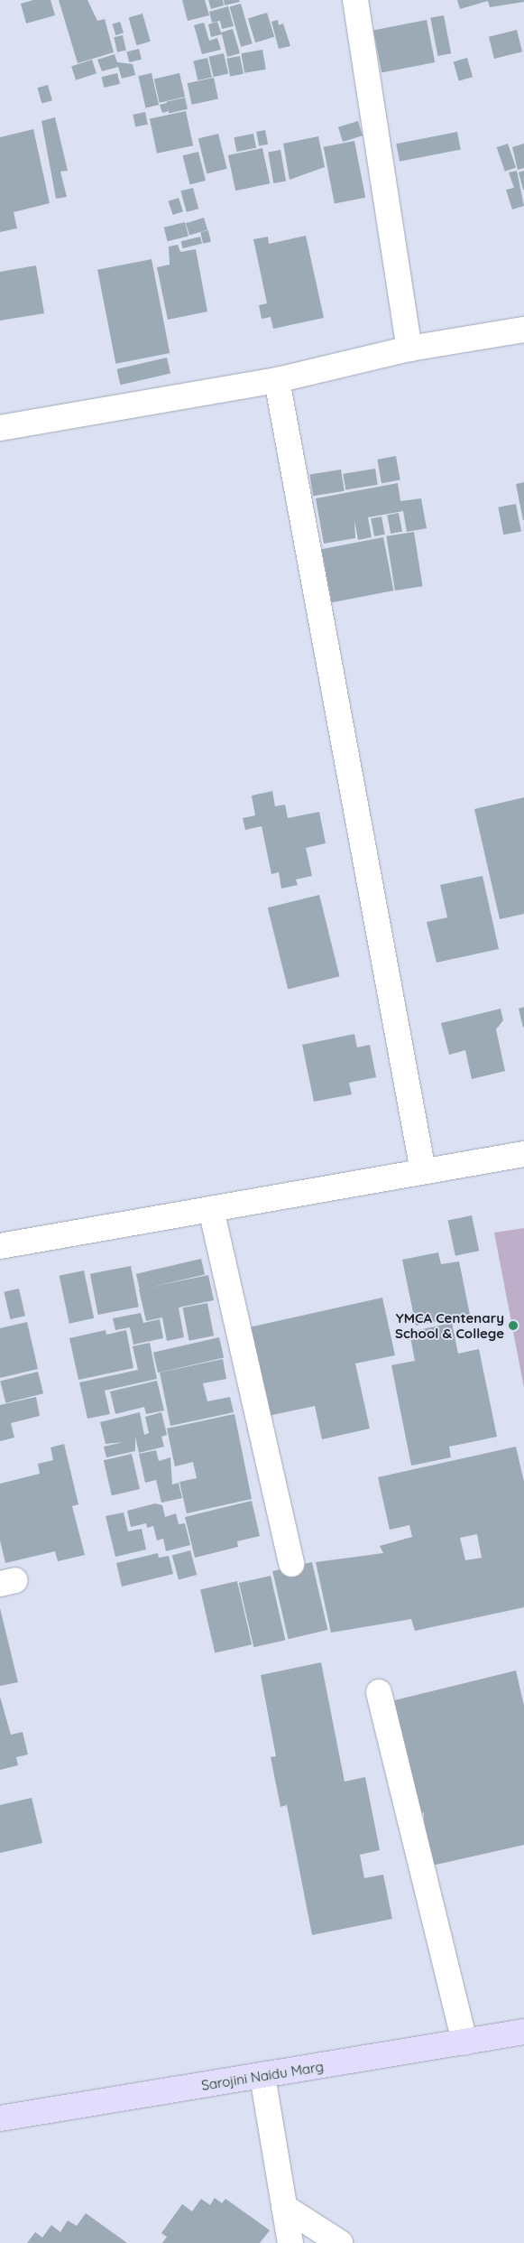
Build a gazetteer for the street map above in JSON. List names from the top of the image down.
{
  "streets": {
    "main road": ["Sarojini Naidu Marg"]
  },
  "places": ["YMCA Centenary School & College"]
}
